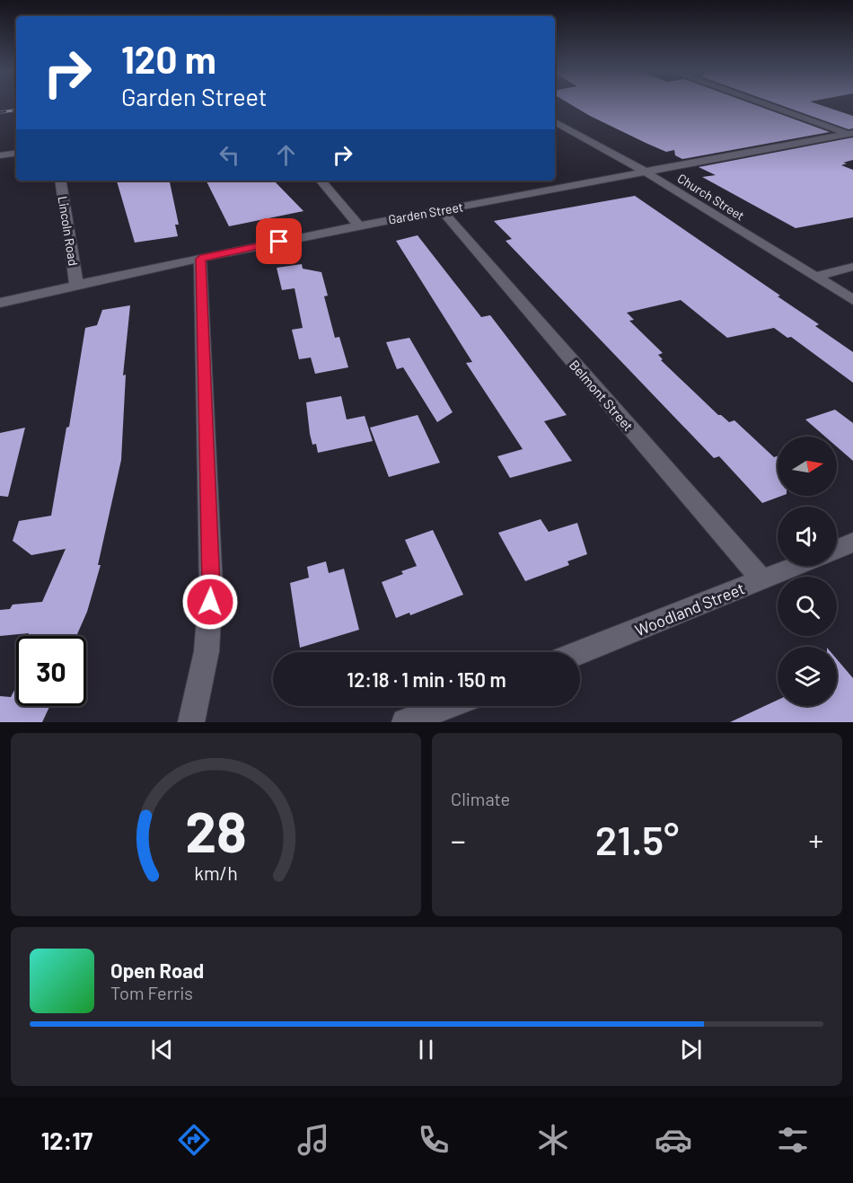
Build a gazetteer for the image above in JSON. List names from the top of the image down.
{
  "streets": {
    "street": [
      "Church Street",
      "Garden Street",
      "Lincoln Road",
      "Belmont Street",
      "Woodland Street"
    ]
  },
  "crossings": [
    ["Church Street", "Garden Street"],
    ["Garden Street", "Lincoln Road"],
    ["Garden Street", "Belmont Street"],
    ["Belmont Street", "Woodland Street"]
  ],
  "north": "right",
  "page": {
    "turn": ["120 m", "Garden Street"],
    "limit": "30",
    "trip": "12:18 · 1 min · 150 m",
    "tile": "Climate",
    "heat": ["−", "21.5°", "+"],
    "song": ["Open Road", "Tom Ferris"],
    "tabs": "12:17",
    "gauge": ["28", "km/h"]
  }
}
